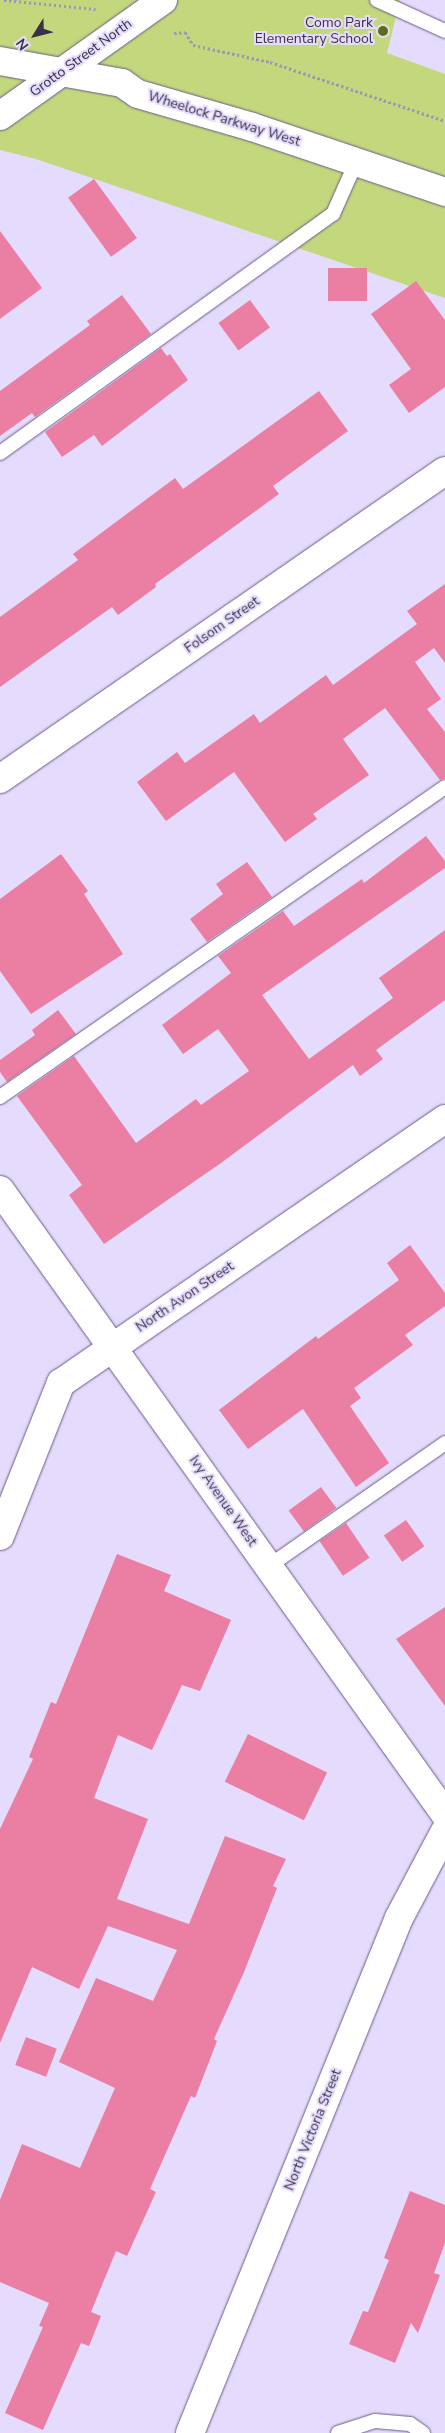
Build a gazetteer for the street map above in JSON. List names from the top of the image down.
{
  "streets": {
    "street": [
      "Grotto Street North",
      "Wheelock Parkway West",
      "Folsom Street",
      "North Avon Street",
      "Ivy Avenue West",
      "North Victoria Street"
    ]
  },
  "crossings": [
    ["Grotto Street North", "Wheelock Parkway West"],
    ["North Avon Street", "Ivy Avenue West"]
  ],
  "places": ["Como Park Elementary School"],
  "north": "bottom left"
}
